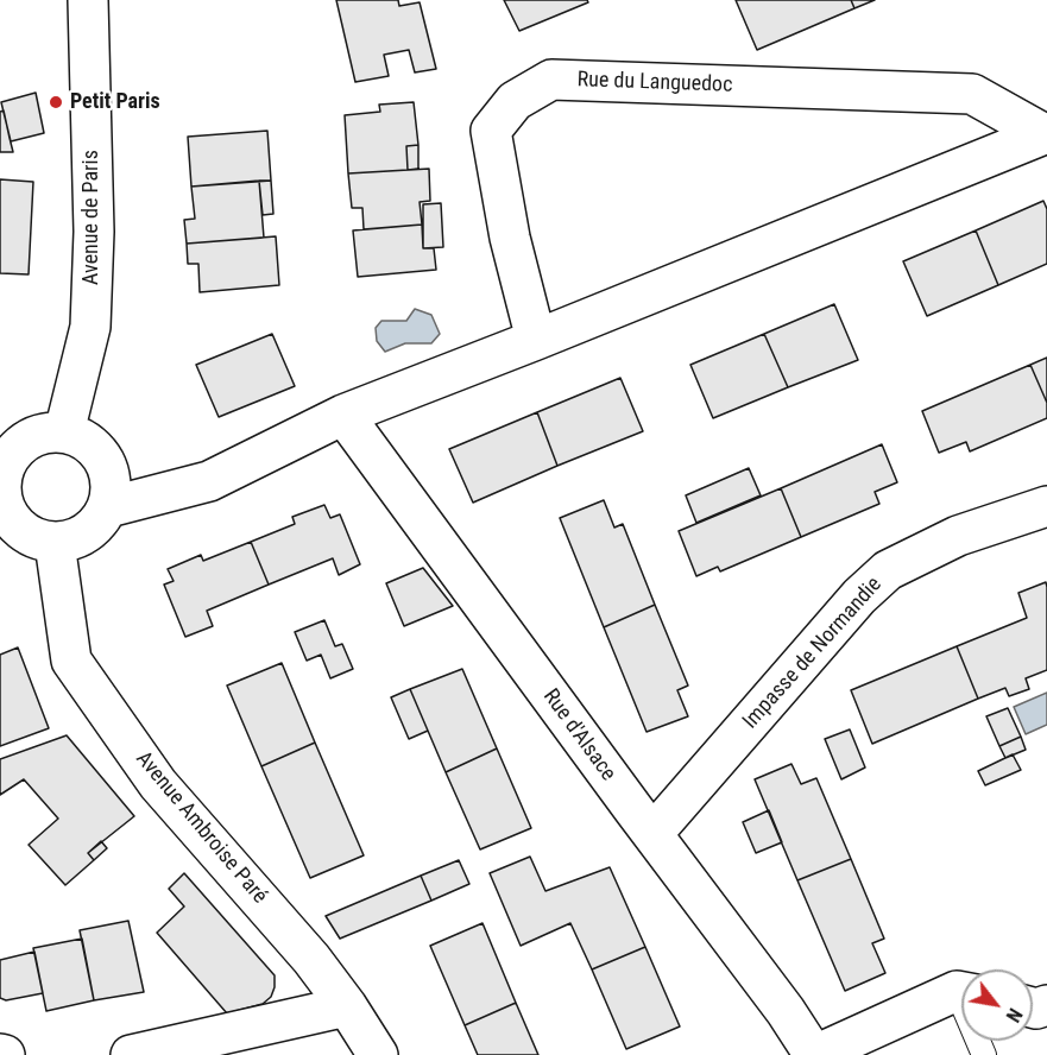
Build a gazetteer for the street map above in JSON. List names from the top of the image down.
{
  "streets": {
    "street": [
      "Rue du Languedoc",
      "Avenue de Paris",
      "Impasse de Normandie",
      "Rue d'Alsace",
      "Avenue Ambroise Paré"
    ]
  },
  "crossings": [
    ["Rue du Languedoc", "Avenue de Paris"],
    ["Rue du Languedoc", "Rue d'Alsace"],
    ["Rue du Languedoc", "Avenue Ambroise Paré"],
    ["Avenue de Paris", "Avenue Ambroise Paré"],
    ["Impasse de Normandie", "Rue d'Alsace"]
  ],
  "places": ["Petit Paris"],
  "north": "bottom right"
}
